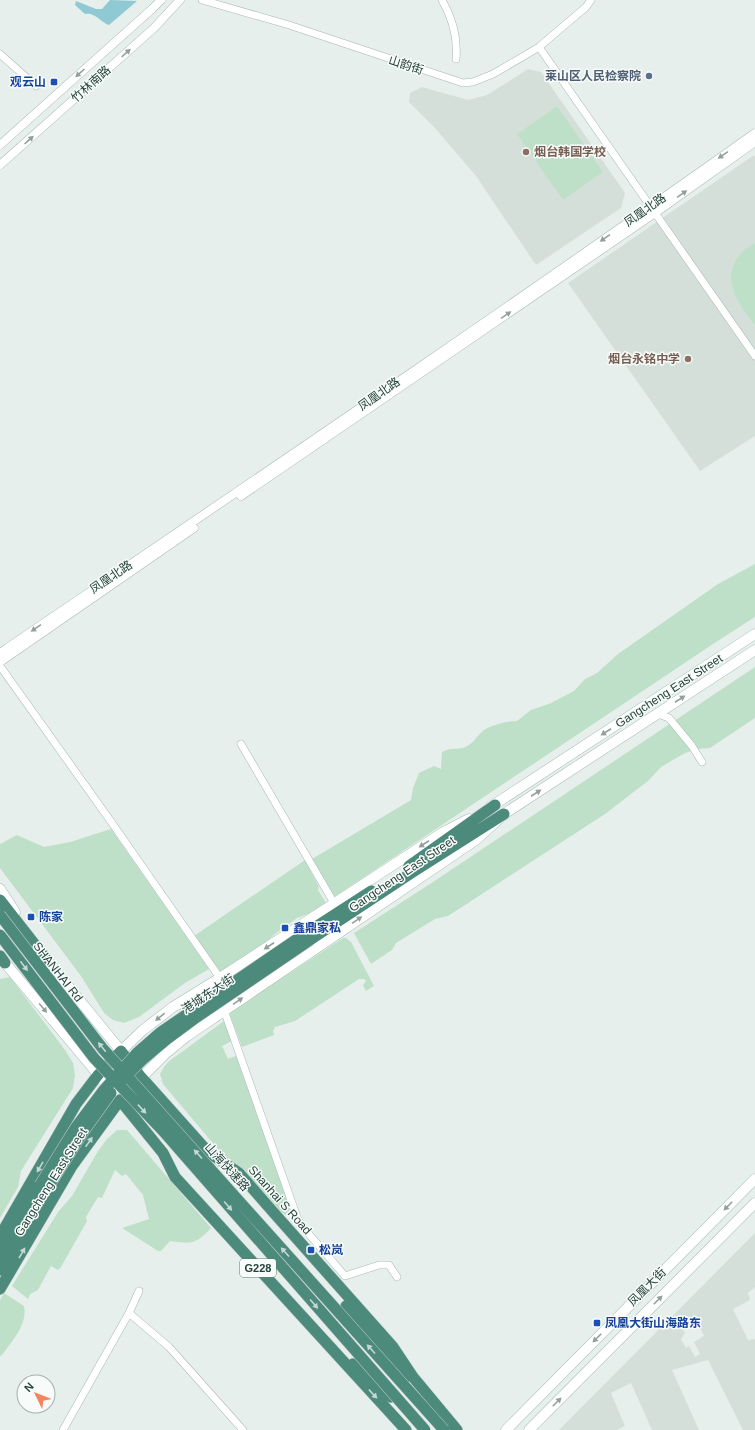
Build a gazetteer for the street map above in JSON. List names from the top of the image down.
{
  "streets": {
    "highway": [
      "Gangcheng East Street",
      "港城东大街",
      "山海快速路",
      "Shanhai S Road",
      "G228"
    ],
    "main road": ["SHANHAI Rd", "凤凰大街"],
    "street": ["山韵街", "竹林南路", "凤凰北路"]
  },
  "crossings": [
    ["Gangcheng East Street", "SHANHAI Rd"],
    ["Gangcheng East Street", "港城东大街"],
    ["Gangcheng East Street", "Shanhai S Road"],
    ["Gangcheng East Street", "G228"],
    ["SHANHAI Rd", "Shanhai S Road"]
  ],
  "places": {
    "other": ["莱山区人民检察院", "烟台韩国学校", "烟台永铭中学"],
    "transit": [
      "观云山",
      "陈家",
      "鑫鼎家私",
      "松岚",
      "凤凰大街山海路东"
    ]
  },
  "north": "top left"
}
